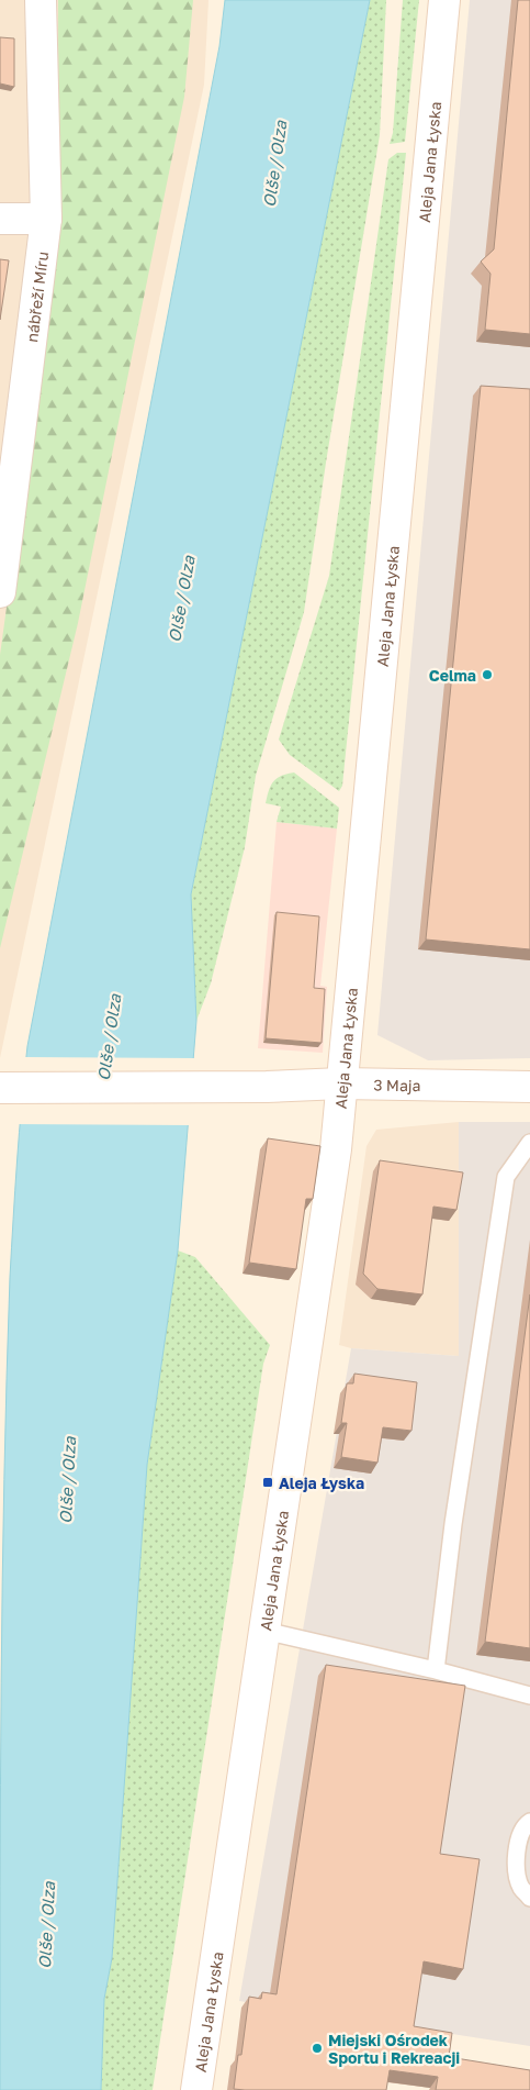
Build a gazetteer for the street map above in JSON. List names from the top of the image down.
{
  "streets": {
    "street": ["Aleja Jana Łyska", "nábřeží Míru", "3 Maja"]
  },
  "crossings": [
    ["Aleja Jana Łyska", "3 Maja"]
  ],
  "water": ["Olše / Olza"],
  "places": {
    "other": ["Celma", "Miejski Ośrodek Sportu i Rekreacji"],
    "transit": ["Aleja Łyska"]
  }
}
